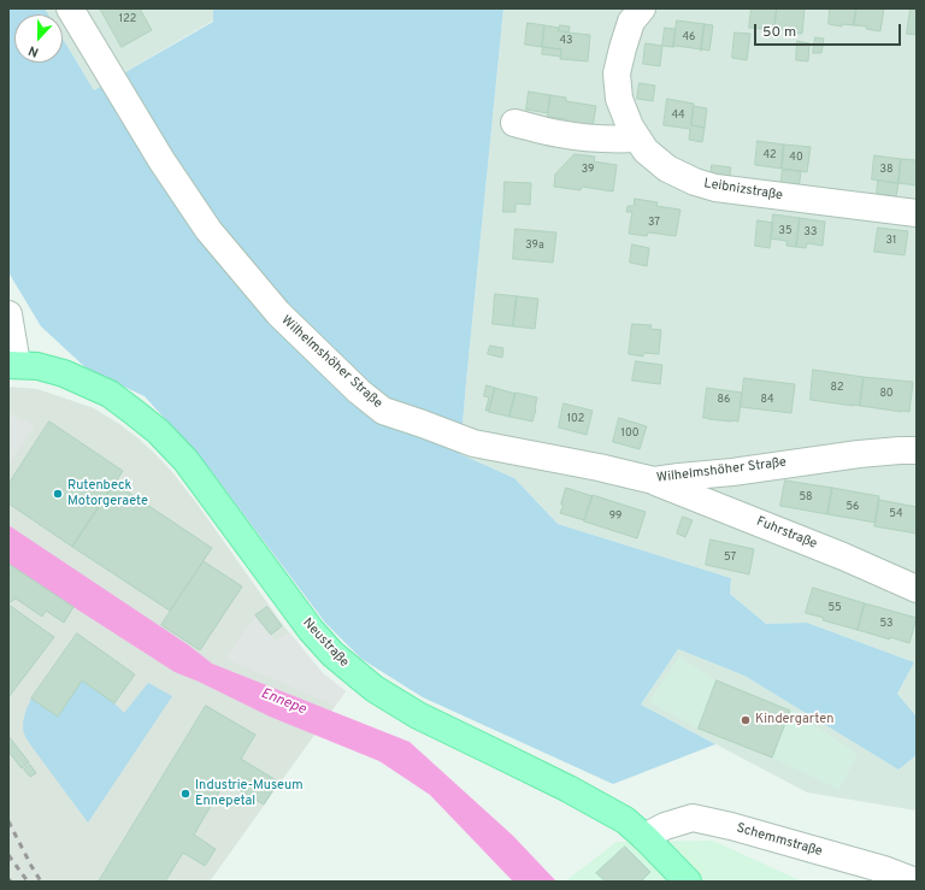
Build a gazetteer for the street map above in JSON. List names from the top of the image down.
{
  "streets": {
    "main road": ["Neustraße"],
    "street": [
      "Leibnizstraße",
      "Wilhelmshöher Straße",
      "Fuhrstraße",
      "Schemmstraße"
    ]
  },
  "crossings": [
    ["Wilhelmshöher Straße", "Fuhrstraße"],
    ["Neustraße", "Schemmstraße"]
  ],
  "water": ["Ennepe"],
  "places": ["Rutenbeck Motorgeraete", "Kindergarten", "Industrie-Museum Ennepetal"],
  "house_numbers": [
    "122",
    "46",
    "43",
    "44",
    "42",
    "40",
    "39",
    "38",
    "37",
    "35",
    "33",
    "31",
    "39a",
    "82",
    "80",
    "86",
    "84",
    "102",
    "100",
    "58",
    "56",
    "54",
    "99",
    "57",
    "55",
    "53"
  ],
  "scale_bar": "50 m",
  "north": "bottom"
}
